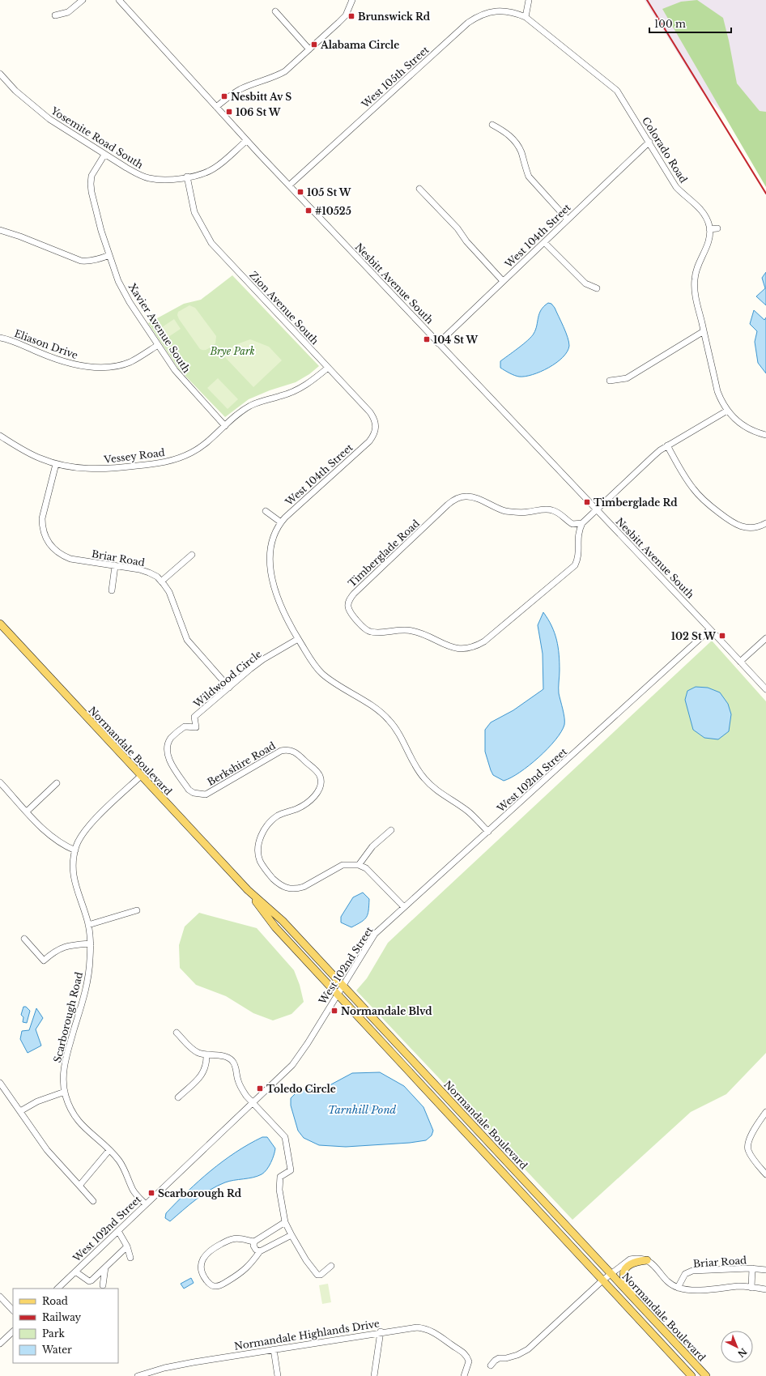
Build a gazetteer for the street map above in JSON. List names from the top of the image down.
{
  "streets": {
    "main road": ["Normandale Boulevard"],
    "street": [
      "West 105th Street",
      "Yosemite Road South",
      "Colorado Road",
      "West 104th Street",
      "Nesbitt Avenue South",
      "Zion Avenue South",
      "Xavier Avenue South",
      "Eliason Drive",
      "Vessey Road",
      "Timberglade Road",
      "Briar Road",
      "Wildwood Circle",
      "Berkshire Road",
      "West 102nd Street",
      "Scarborough Road",
      "Normandale Highlands Drive"
    ]
  },
  "crossings": [
    ["West 105th Street", "Colorado Road"],
    ["West 105th Street", "Nesbitt Avenue South"],
    ["Yosemite Road South", "Nesbitt Avenue South"],
    ["Yosemite Road South", "Zion Avenue South"],
    ["Yosemite Road South", "Xavier Avenue South"],
    ["Colorado Road", "West 104th Street"],
    ["West 104th Street", "Nesbitt Avenue South"],
    ["West 104th Street", "Zion Avenue South"],
    ["West 104th Street", "Wildwood Circle"],
    ["West 104th Street", "West 102nd Street"],
    ["Nesbitt Avenue South", "West 102nd Street"],
    ["Zion Avenue South", "Vessey Road"],
    ["Xavier Avenue South", "Eliason Drive"],
    ["Xavier Avenue South", "Vessey Road"],
    ["Vessey Road", "Briar Road"],
    ["Briar Road", "Wildwood Circle"],
    ["Wildwood Circle", "Berkshire Road"],
    ["Normandale Boulevard", "West 102nd Street"],
    ["Normandale Boulevard", "Scarborough Road"],
    ["West 102nd Street", "Scarborough Road"]
  ],
  "water": ["Tarnhill Pond"],
  "parks": ["Brye Park"],
  "places": {
    "transit": [
      "Brunswick Rd",
      "Alabama Circle",
      "Nesbitt Av S",
      "106 St W",
      "105 St W",
      "#10525",
      "104 St W",
      "Timberglade Rd",
      "102 St W",
      "Normandale Blvd",
      "Toledo Circle",
      "Scarborough Rd"
    ]
  },
  "legend": [
    "Road",
    "Railway",
    "Park",
    "Water"
  ],
  "scale_bar": "100 m",
  "north": "bottom right"
}
